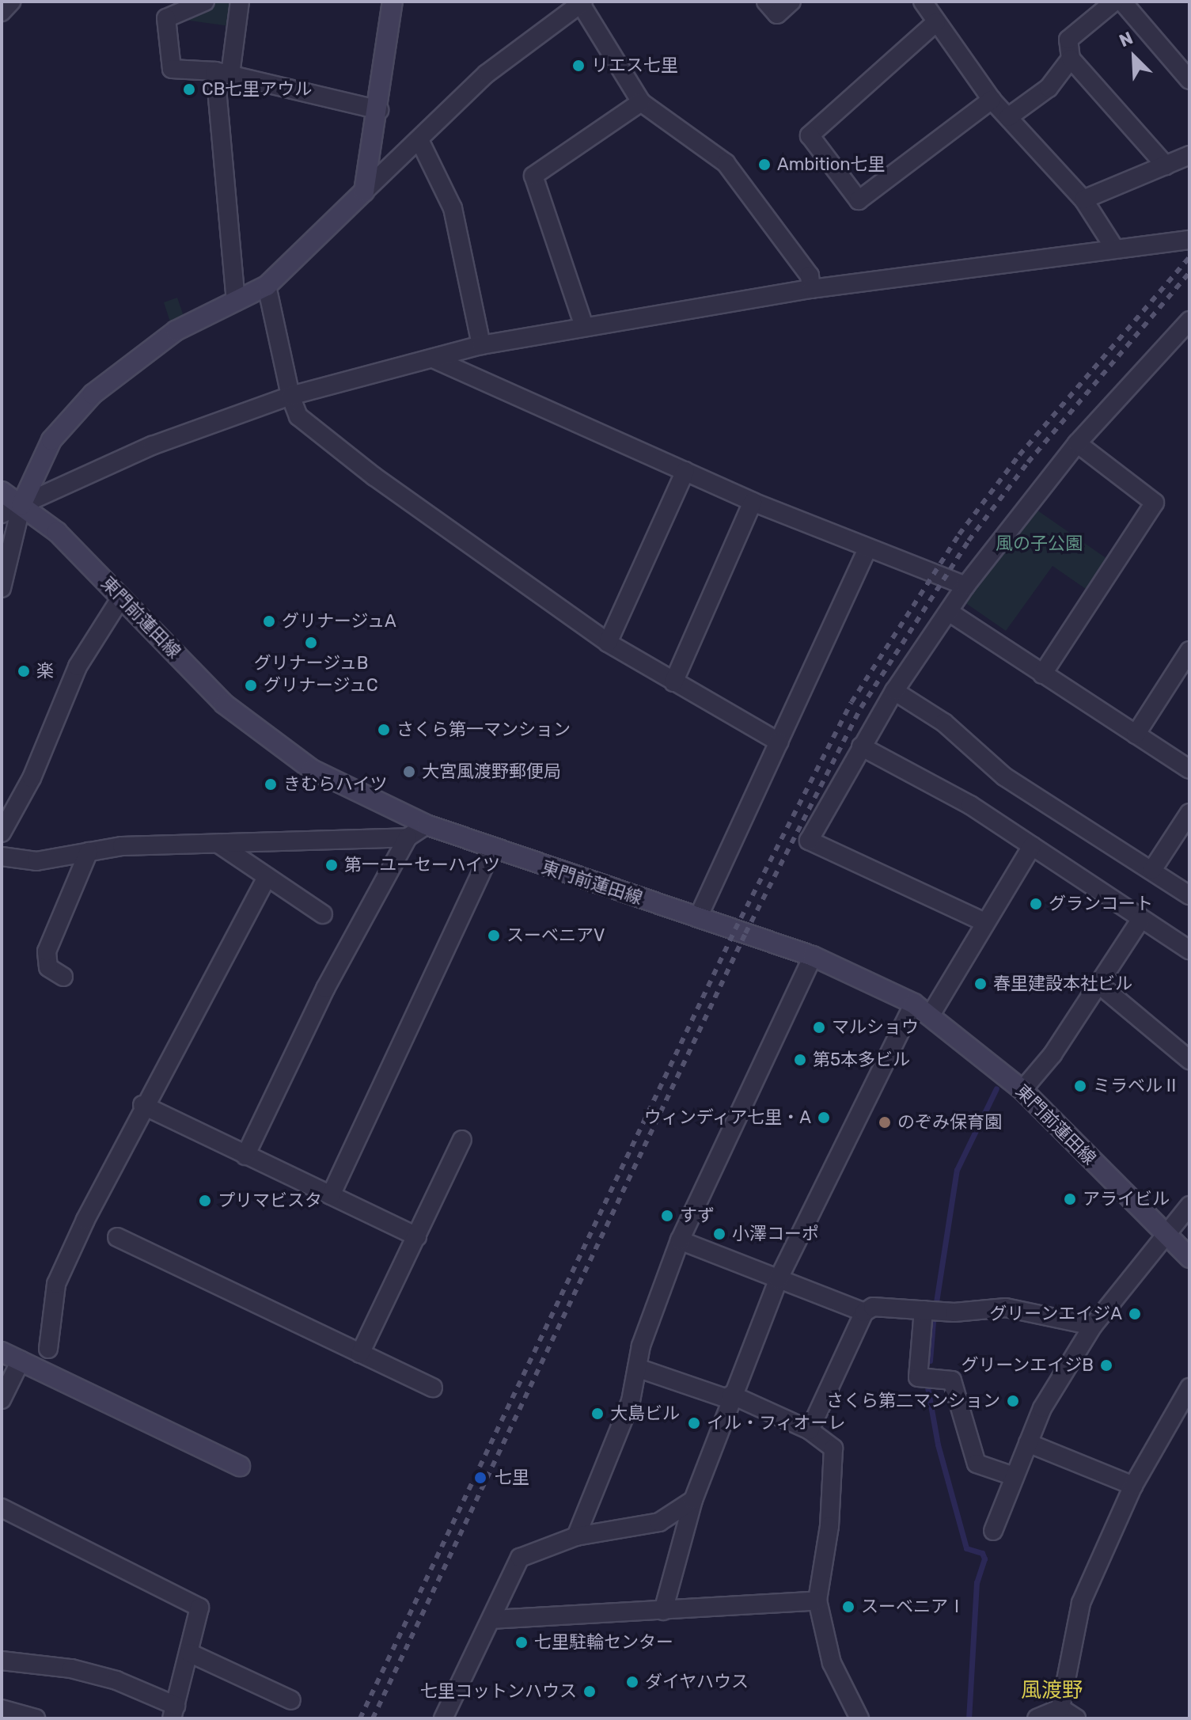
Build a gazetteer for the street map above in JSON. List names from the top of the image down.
{
  "streets": {
    "main road": ["東門前蓮田線"]
  },
  "districts": ["風渡野"],
  "parks": ["風の子公園"],
  "places": [
    "リエス七里",
    "CB七里アウル",
    "Ambition七里",
    "グリナージュA",
    "グリナージュB",
    "楽",
    "グリナージュC",
    "さくら第一マンション",
    "大宮風渡野郵便局",
    "きむらハイツ",
    "第一ユーセーハイツ",
    "グランコート",
    "スーベニアV",
    "春里建設本社ビル",
    "マルショウ",
    "第5本多ビル",
    "ミラベルⅡ",
    "ウィンディア七里・A",
    "のぞみ保育園",
    "アライビル",
    "プリマビスタ",
    "すず",
    "小澤コーポ",
    "グリーンエイジA",
    "グリーンエイジB",
    "さくら第二マンション",
    "大島ビル",
    "イル・フィオーレ",
    "七里",
    "スーベニアⅠ",
    "七里駐輪センター",
    "ダイヤハウス",
    "七里コットンハウス"
  ],
  "north": "top left"
}
